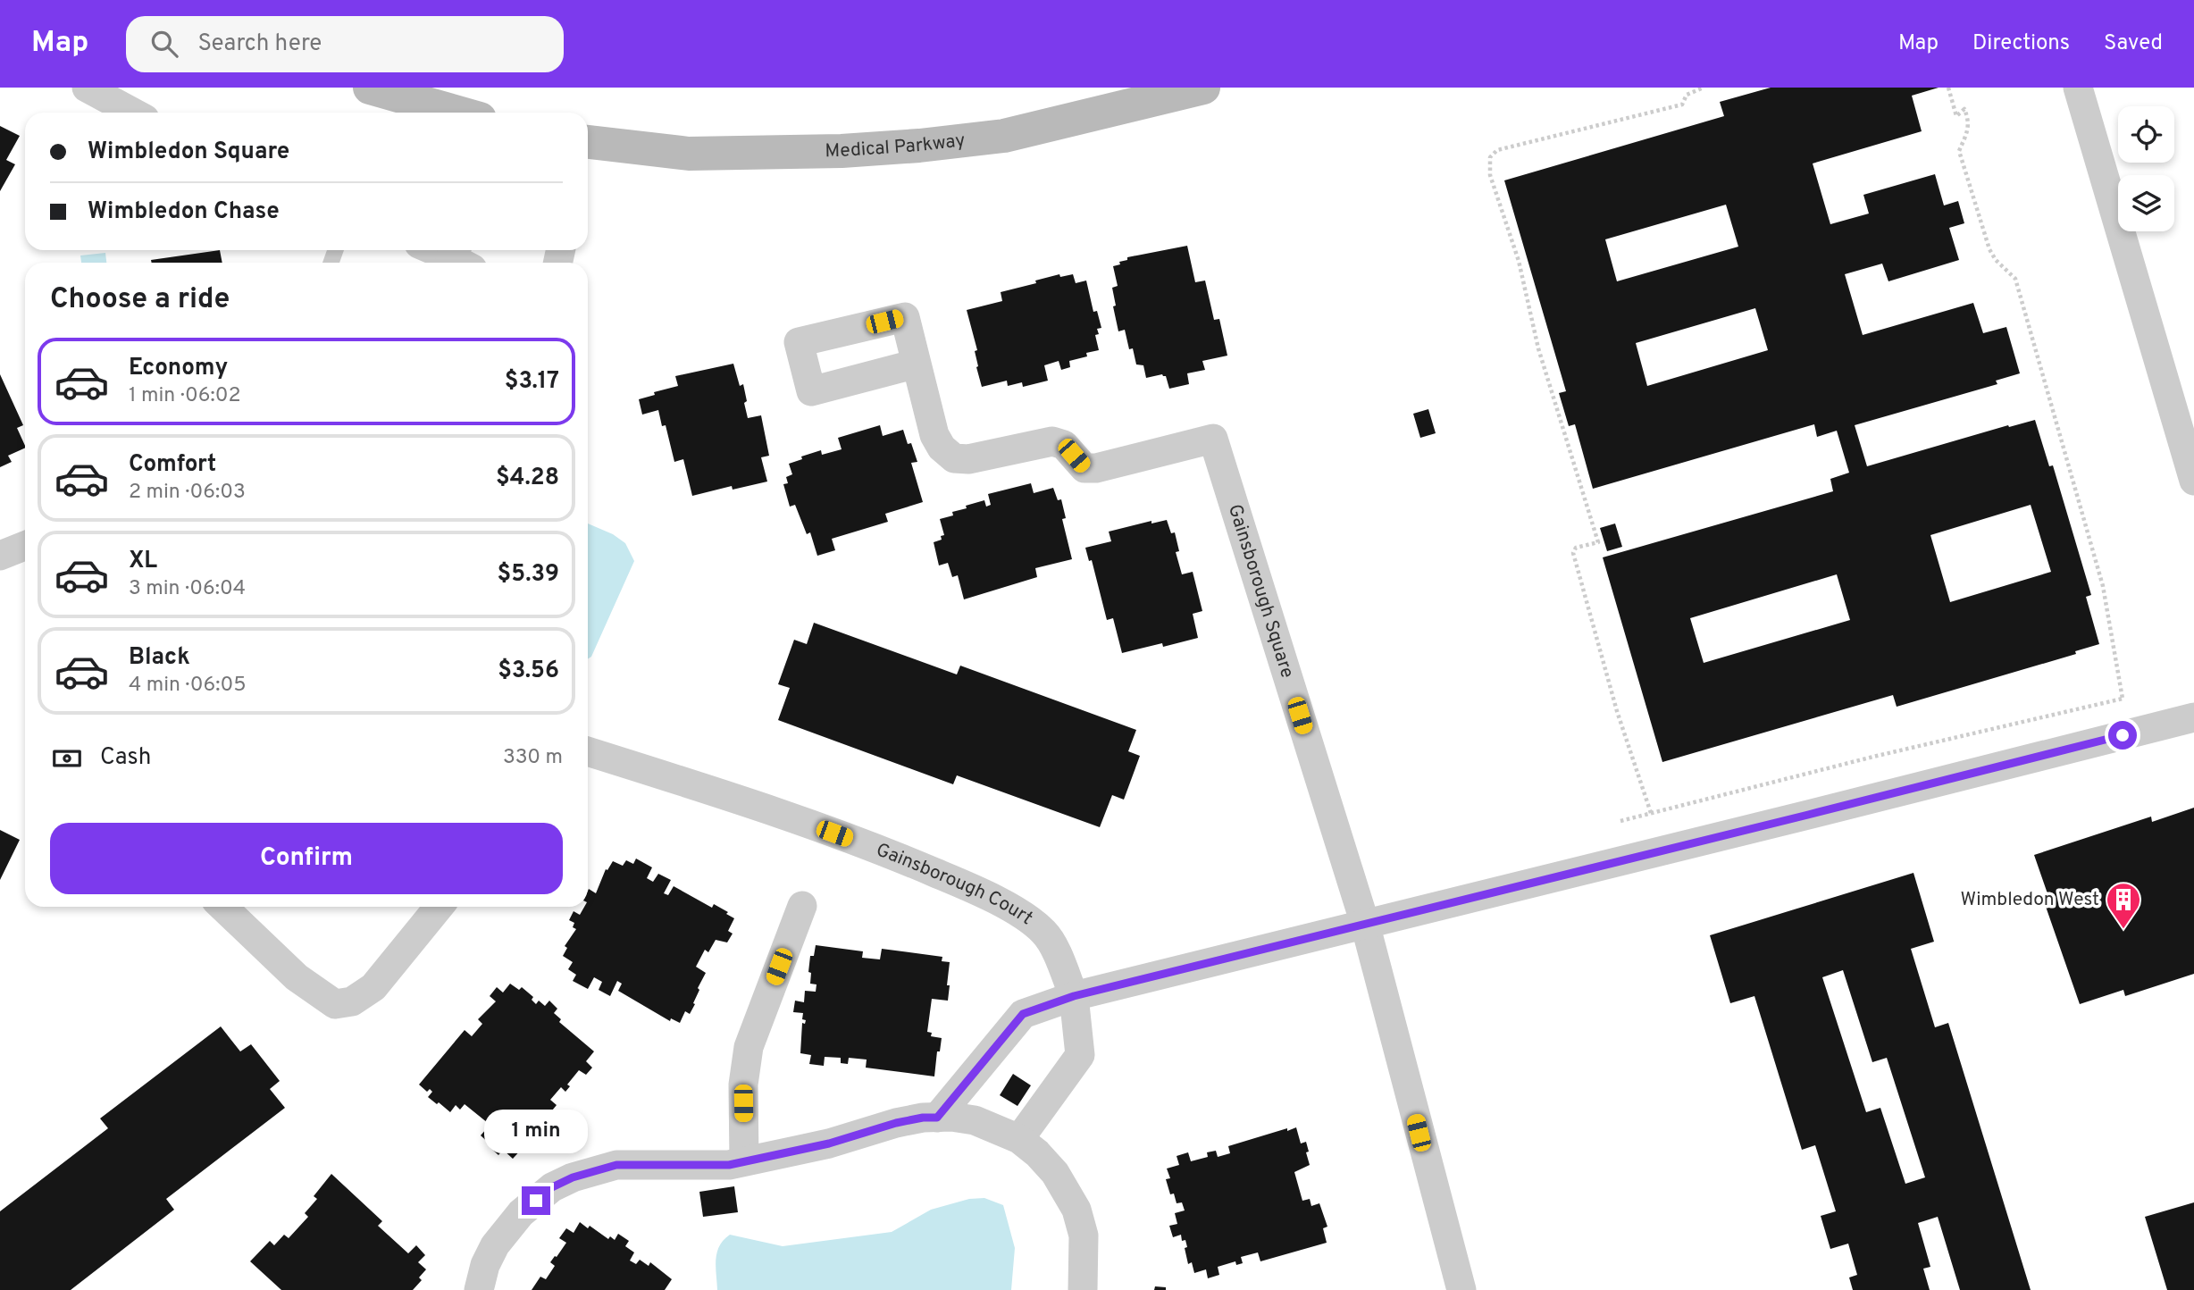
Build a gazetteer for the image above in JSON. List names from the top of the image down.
{
  "streets": {
    "street": ["Medical Parkway", "Gainsborough Square", "Gainsborough Court"]
  },
  "places": {
    "building": ["Wimbledon West"]
  },
  "page": {
    "header": "Map",
    "search": "Search here",
    "nav": ["Map", "Directions", "Saved"],
    "banner": ["Wimbledon Square", "Wimbledon Chase"],
    "heading": "Choose a ride",
    "list": [
      {
        "name": "Economy",
        "note": "1 min · 06:02",
        "value": "$3.17"
      },
      {
        "name": "Comfort",
        "note": "2 min · 06:03",
        "value": "$4.28"
      },
      {
        "name": "XL",
        "note": "3 min · 06:04",
        "value": "$5.39"
      },
      {
        "name": "Black",
        "note": "4 min · 06:05",
        "value": "$3.56"
      }
    ],
    "pay": ["Cash", "330 m"],
    "buttons": "Confirm",
    "bubble": "1 min"
  }
}
